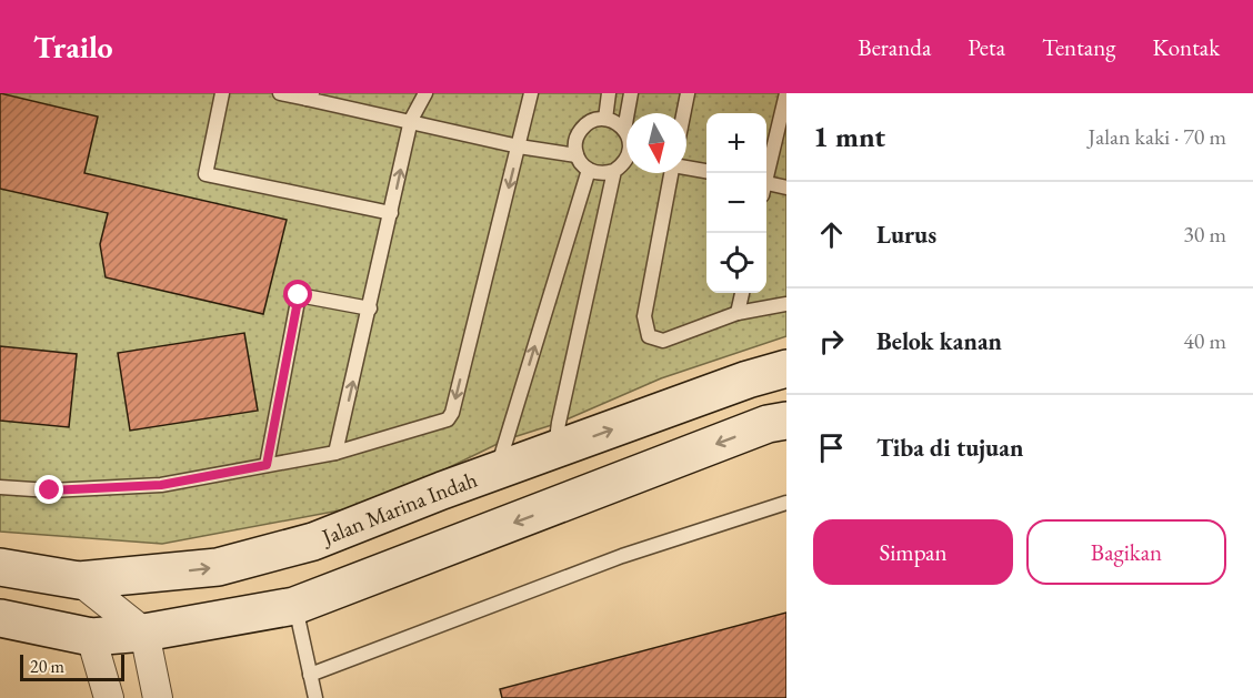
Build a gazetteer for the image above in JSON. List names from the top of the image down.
{
  "streets": {
    "main road": ["Jalan Marina Indah"]
  },
  "scale_bar": "20 m",
  "north": "bottom",
  "page": {
    "header": "Trailo",
    "nav": [
      "Beranda",
      "Peta",
      "Tentang",
      "Kontak"
    ],
    "heading": ["1 mnt", "Jalan kaki · 70 m"],
    "map_buttons": ["+", "−"],
    "list": [
      ["Lurus", "30 m"],
      ["Belok kanan", "40 m"],
      "Tiba di tujuan"
    ],
    "buttons": ["Simpan", "Bagikan"],
    "scale": "20 m"
  }
}
